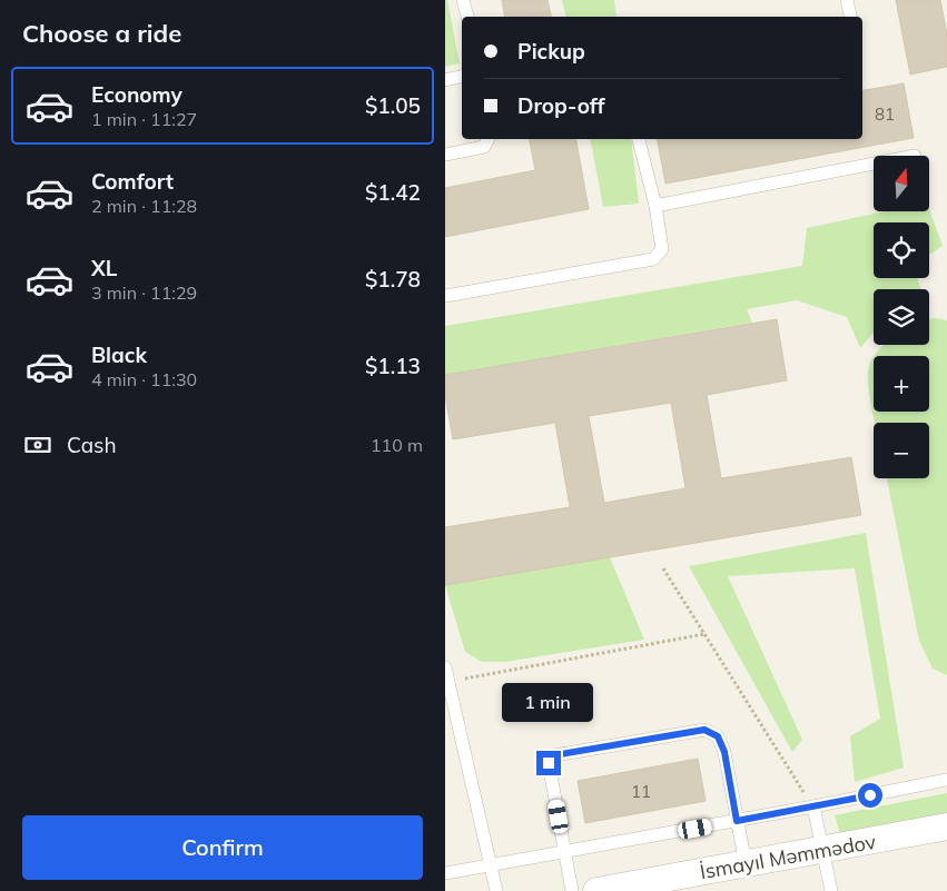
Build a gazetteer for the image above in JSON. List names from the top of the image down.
{
  "streets": {
    "street": ["İsmayıl Məmmədov"]
  },
  "house_numbers": ["81", "11"],
  "north": "top",
  "page": {
    "heading": "Choose a ride",
    "banner": ["Pickup", "Drop-off"],
    "list": [
      {
        "name": "Economy",
        "note": "1 min · 11:27",
        "value": "$1.05"
      },
      {
        "name": "Comfort",
        "note": "2 min · 11:28",
        "value": "$1.42"
      },
      {
        "name": "XL",
        "note": "3 min · 11:29",
        "value": "$1.78"
      },
      {
        "name": "Black",
        "note": "4 min · 11:30",
        "value": "$1.13"
      }
    ],
    "map_buttons": ["+", "−"],
    "pay": ["Cash", "110 m"],
    "bubble": "1 min",
    "buttons": "Confirm"
  }
}
